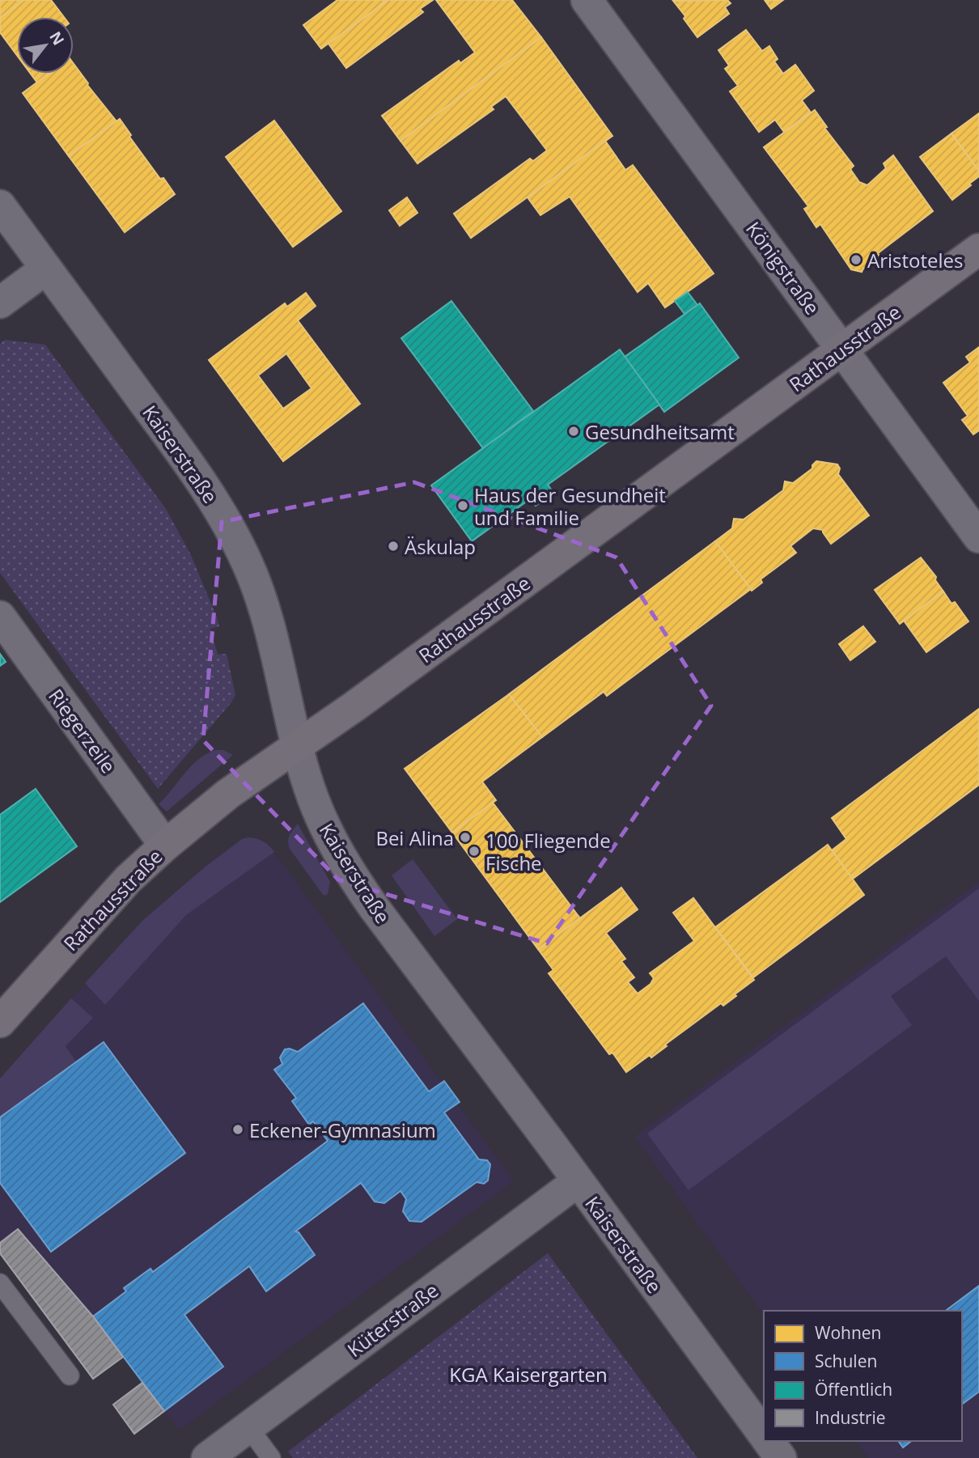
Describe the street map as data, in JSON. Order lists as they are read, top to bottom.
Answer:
{
  "streets": {
    "main road": ["Rathausstraße"],
    "street": [
      "Königstraße",
      "Kaiserstraße",
      "Riegerzeile",
      "Küterstraße"
    ]
  },
  "crossings": [
    ["Königstraße", "Rathausstraße"],
    ["Rathausstraße", "Kaiserstraße"],
    ["Rathausstraße", "Riegerzeile"],
    ["Kaiserstraße", "Küterstraße"]
  ],
  "parks": ["KGA Kaisergarten"],
  "places": [
    "Aristoteles",
    "Gesundheitsamt",
    "Haus der Gesundheit und Familie",
    "Äskulap",
    "Bei Alina",
    "100 Fliegende Fische",
    "Eckener-Gymnasium"
  ],
  "legend": [
    "Wohnen",
    "Schulen",
    "Öffentlich",
    "Industrie"
  ],
  "north": "top right"
}
